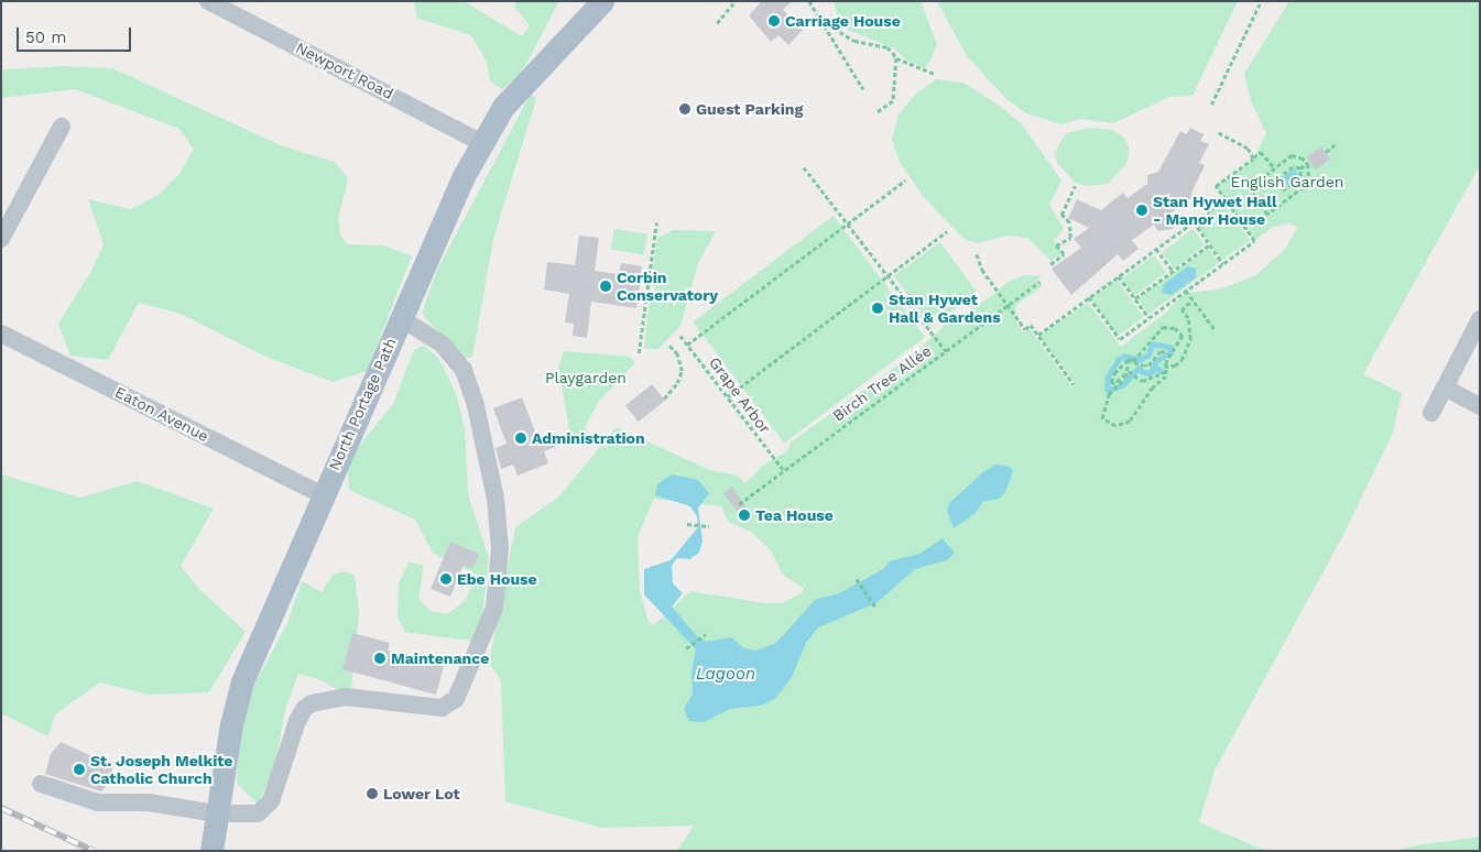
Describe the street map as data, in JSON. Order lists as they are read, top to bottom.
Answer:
{
  "streets": {
    "main road": ["North Portage Path"],
    "street": ["Newport Road", "Eaton Avenue"],
    "path": ["Birch Tree Allée", "Grape Arbor"]
  },
  "crossings": [
    ["Newport Road", "North Portage Path"],
    ["Birch Tree Allée", "Grape Arbor"],
    ["North Portage Path", "Eaton Avenue"]
  ],
  "water": ["Lagoon"],
  "parks": ["English Garden", "Playgarden"],
  "places": [
    "Carriage House",
    "Guest Parking",
    "Stan Hywet Hall - Manor House",
    "Corbin Conservatory",
    "Stan Hywet Hall & Gardens",
    "Administration",
    "Tea House",
    "Ebe House",
    "Maintenance",
    "St. Joseph Melkite Catholic Church",
    "Lower Lot"
  ],
  "scale_bar": "50 m"
}
